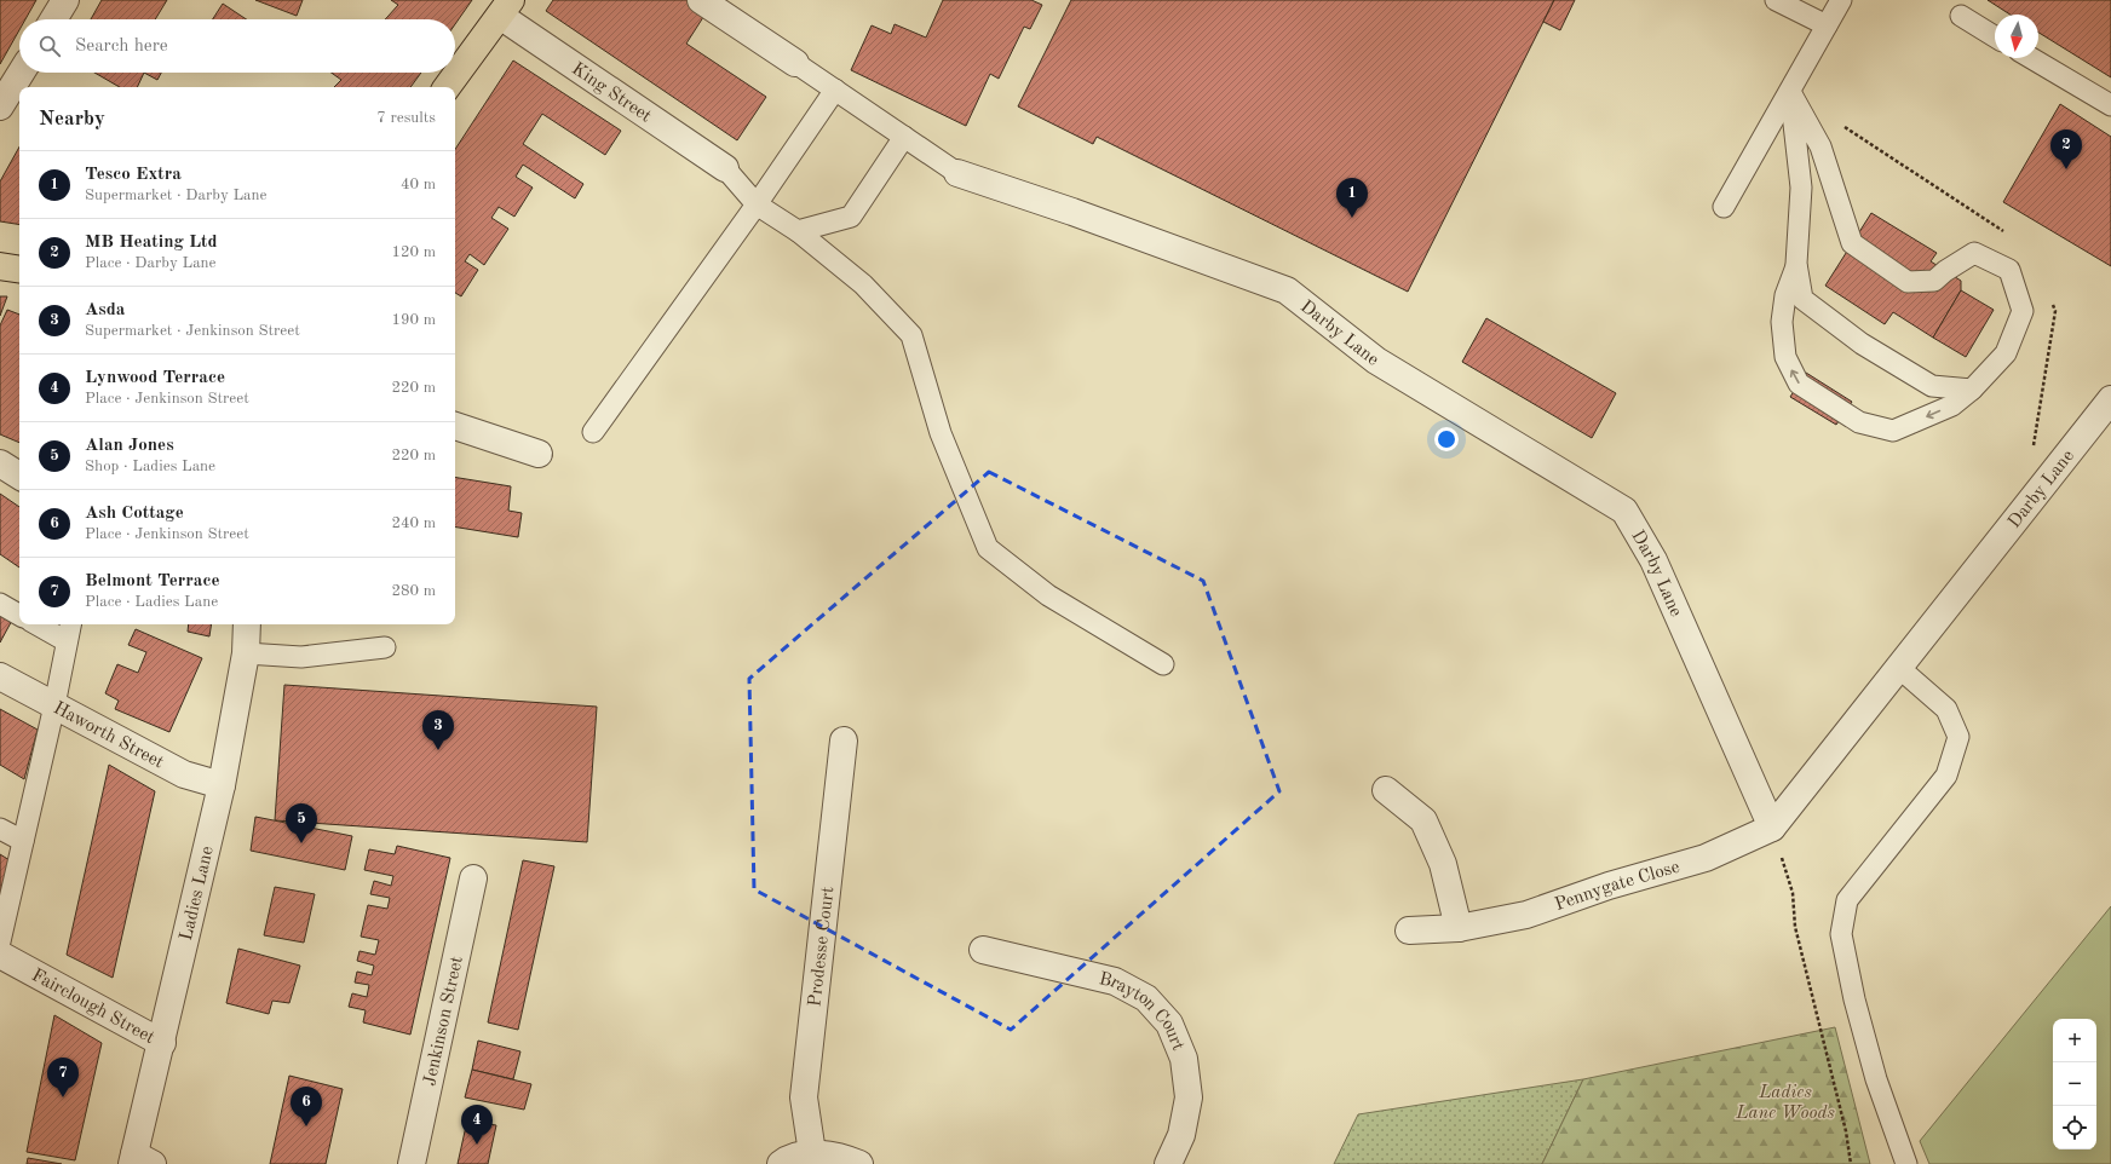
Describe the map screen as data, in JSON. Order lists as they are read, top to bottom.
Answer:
{
  "streets": {
    "street": [
      "King Street",
      "Darby Lane",
      "Haworth Street",
      "Pennygate Close",
      "Ladies Lane",
      "Prodesse Court",
      "Fairclough Street",
      "Brayton Court",
      "Jenkinson Street"
    ]
  },
  "crossings": [
    ["Darby Lane", "Pennygate Close"],
    ["Haworth Street", "Ladies Lane"],
    ["Ladies Lane", "Fairclough Street"]
  ],
  "parks": ["Ladies Lane Woods"],
  "north": "bottom",
  "page": {
    "search": "Search here",
    "heading": ["Nearby", "7 results"],
    "pins": [
      "2",
      "1",
      "3",
      "5",
      "7",
      "6",
      "4"
    ],
    "list": [
      {
        "mark": "1",
        "name": "Tesco Extra",
        "note": "Supermarket · Darby Lane",
        "value": "40 m"
      },
      {
        "mark": "2",
        "name": "MB Heating Ltd",
        "note": "Place · Darby Lane",
        "value": "120 m"
      },
      {
        "mark": "3",
        "name": "Asda",
        "note": "Supermarket · Jenkinson Street",
        "value": "190 m"
      },
      {
        "mark": "4",
        "name": "Lynwood Terrace",
        "note": "Place · Jenkinson Street",
        "value": "220 m"
      },
      {
        "mark": "5",
        "name": "Alan Jones",
        "note": "Shop · Ladies Lane",
        "value": "220 m"
      },
      {
        "mark": "6",
        "name": "Ash Cottage",
        "note": "Place · Jenkinson Street",
        "value": "240 m"
      },
      {
        "mark": "7",
        "name": "Belmont Terrace",
        "note": "Place · Ladies Lane",
        "value": "280 m"
      }
    ],
    "map_buttons": ["+", "−"]
  }
}
